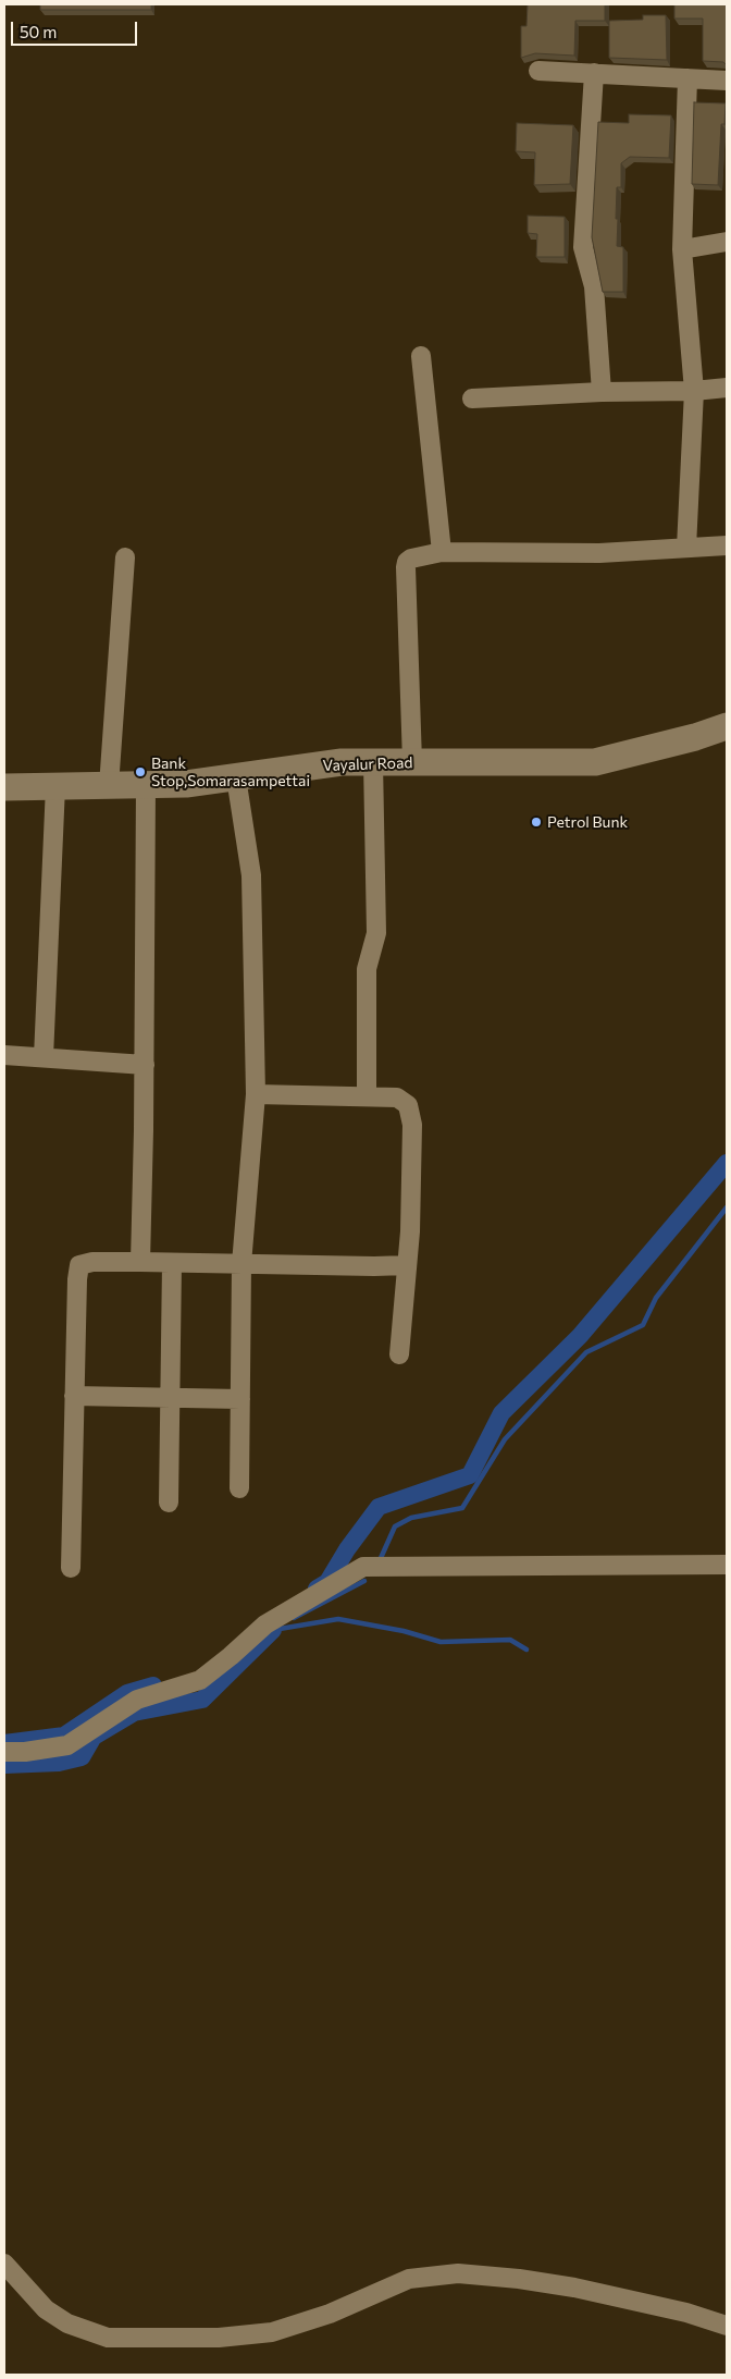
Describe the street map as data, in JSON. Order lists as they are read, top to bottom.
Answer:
{
  "streets": {
    "main road": ["Vayalur Road"]
  },
  "places": ["Bank Stop,Somarasampettai", "Petrol Bunk"],
  "scale_bar": "50 m"
}
